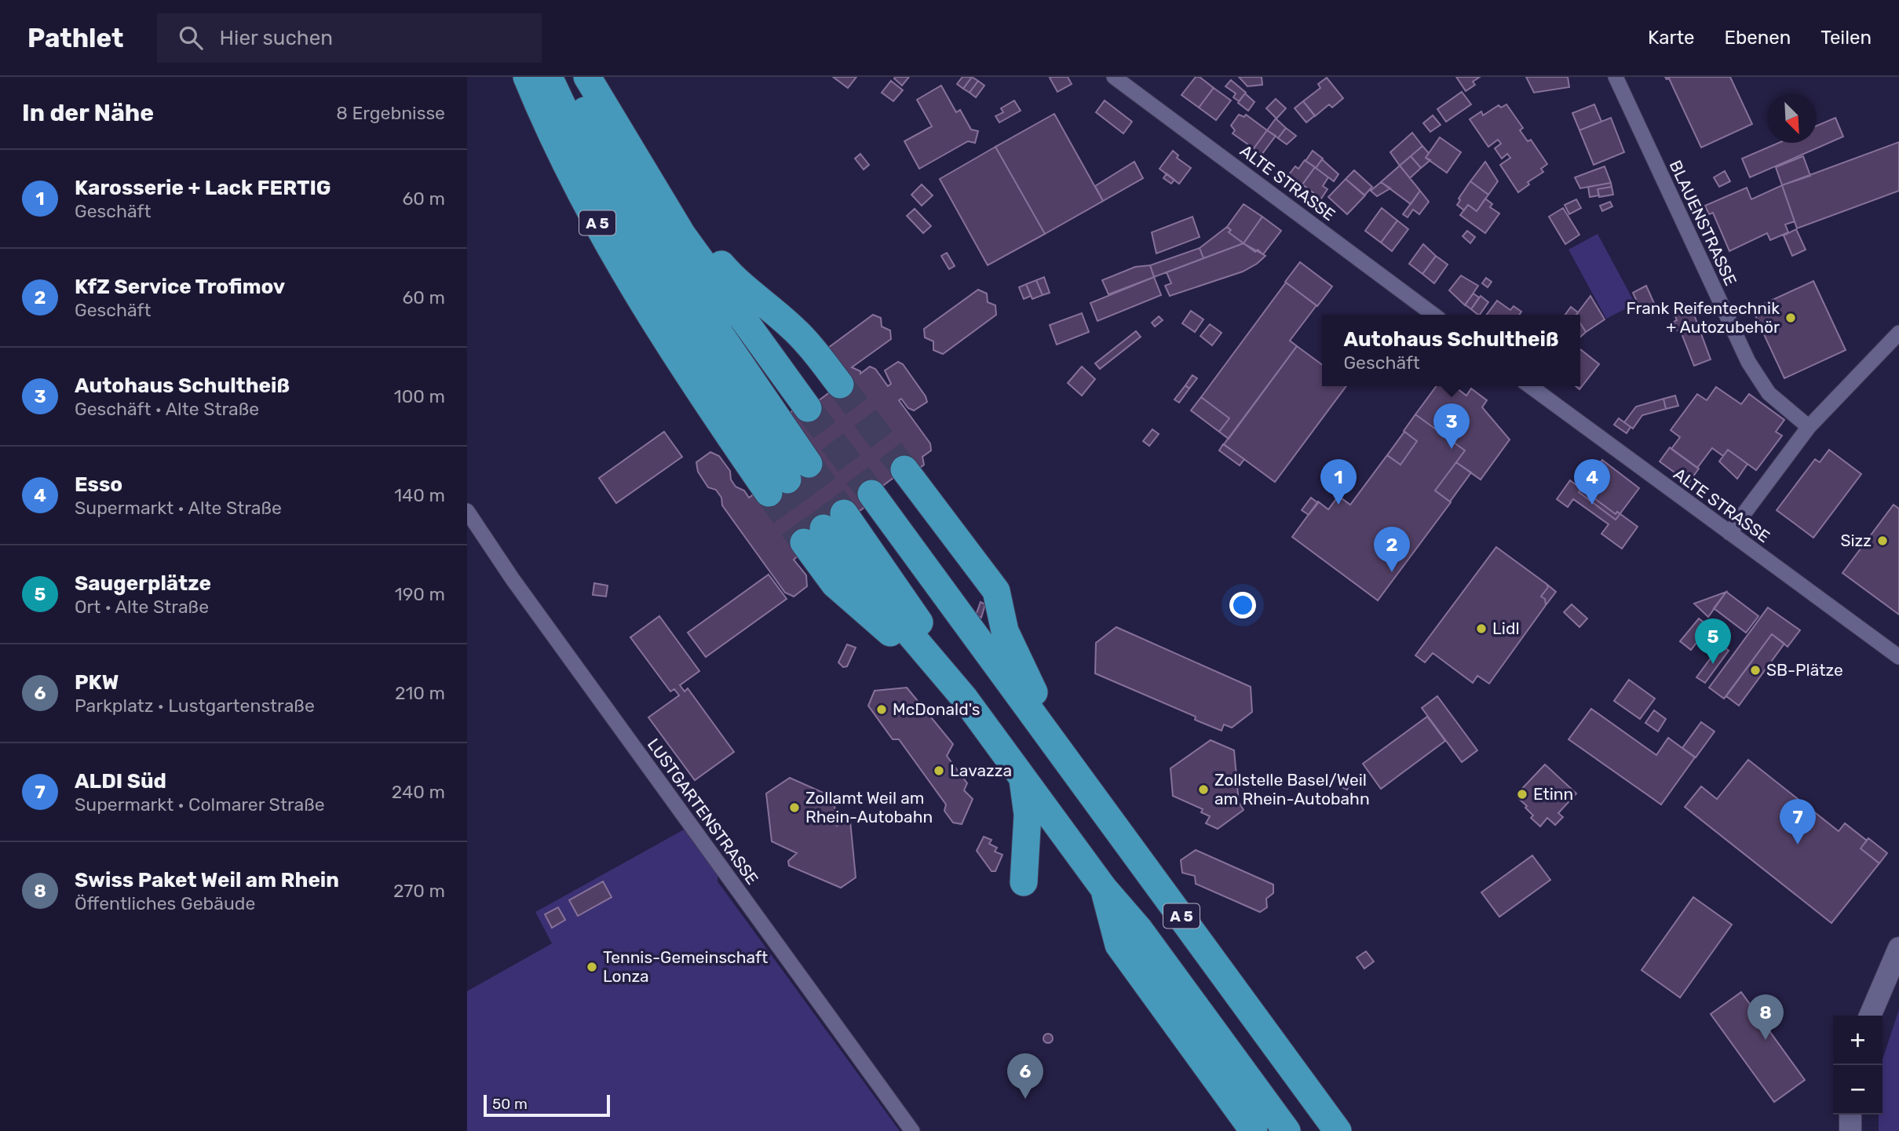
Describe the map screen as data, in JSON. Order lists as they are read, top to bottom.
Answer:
{
  "streets": {
    "highway": ["A 5"],
    "street": ["ALTE STRASSE", "BLAUENSTRASSE", "LUSTGARTENSTRASSE"]
  },
  "places": [
    "Frank Reifentechnik + Autozubehör",
    "Sizz",
    "Lidl",
    "SB-Plätze",
    "McDonald's",
    "Lavazza",
    "Zollstelle Basel/Weil am Rhein-Autobahn",
    "Etinn",
    "Zollamt Weil am Rhein-Autobahn",
    "Tennis-Gemeinschaft Lonza"
  ],
  "scale_bar": "50 m",
  "north": "bottom right",
  "page": {
    "header": "Pathlet",
    "search": "Hier suchen",
    "nav": ["Karte", "Ebenen", "Teilen"],
    "heading": ["In der Nähe", "8 Ergebnisse"],
    "list": [
      {
        "mark": "1",
        "name": "Karosserie + Lack FERTIG",
        "note": "Geschäft",
        "value": "60 m"
      },
      {
        "mark": "2",
        "name": "KfZ Service Trofimov",
        "note": "Geschäft",
        "value": "60 m"
      },
      {
        "mark": "3",
        "name": "Autohaus Schultheiß",
        "note": "Geschäft · Alte Straße",
        "value": "100 m"
      },
      {
        "mark": "4",
        "name": "Esso",
        "note": "Supermarkt · Alte Straße",
        "value": "140 m"
      },
      {
        "mark": "5",
        "name": "Saugerplätze",
        "note": "Ort · Alte Straße",
        "value": "190 m"
      },
      {
        "mark": "6",
        "name": "PKW",
        "note": "Parkplatz · Lustgartenstraße",
        "value": "210 m"
      },
      {
        "mark": "7",
        "name": "ALDI Süd",
        "note": "Supermarkt · Colmarer Straße",
        "value": "240 m"
      },
      {
        "mark": "8",
        "name": "Swiss Paket Weil am Rhein",
        "note": "Öffentliches Gebäude",
        "value": "270 m"
      }
    ],
    "popup": ["Autohaus Schultheiß", "Geschäft"],
    "pins": [
      "3",
      "1",
      "4",
      "2",
      "5",
      "7",
      "8",
      "6"
    ],
    "map_buttons": ["+", "−"],
    "scale": "50 m"
  }
}
